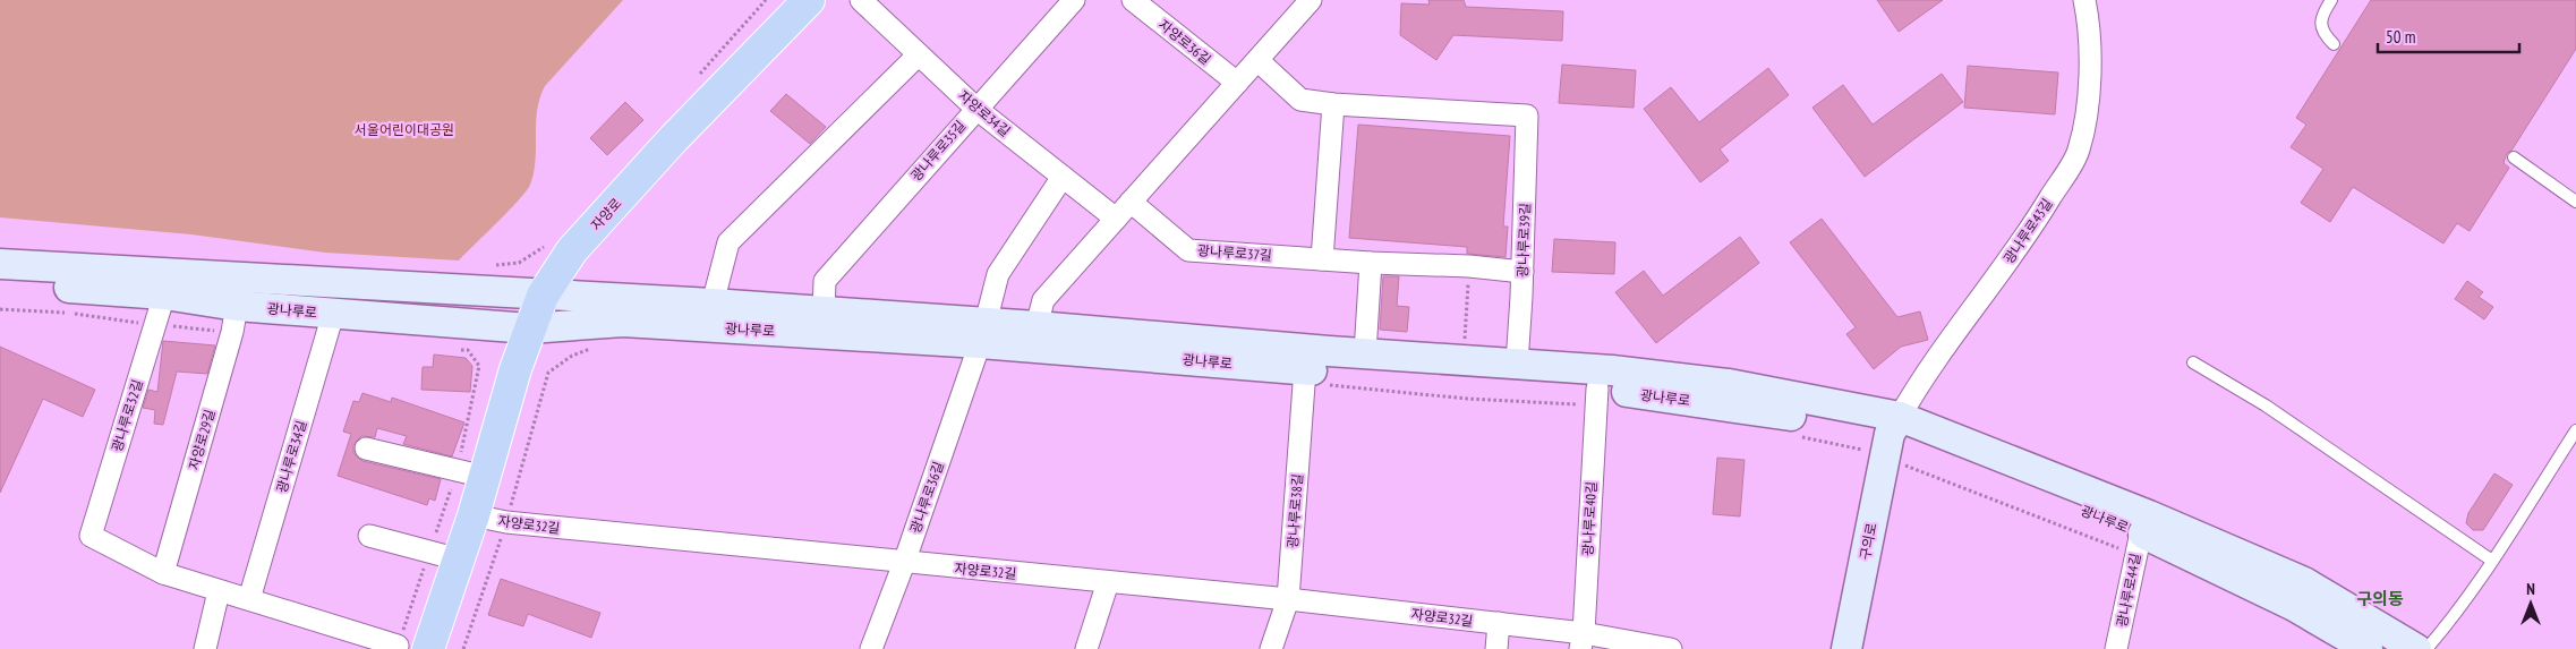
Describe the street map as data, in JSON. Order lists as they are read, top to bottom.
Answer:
{
  "streets": {
    "main road": ["자양로", "광나루로", "구의로"],
    "street": [
      "자양로36길",
      "자양로34길",
      "광나루로35길",
      "광나루로43길",
      "광나루로39길",
      "광나루로37길",
      "광나루로32길",
      "자양로29길",
      "광나루로34길",
      "광나루로36길",
      "광나루로38길",
      "광나루로40길",
      "자양로32길",
      "광나루로44길"
    ]
  },
  "crossings": [
    ["자양로34길", "광나루로35길"],
    ["자양로34길", "광나루로"],
    ["광나루로35길", "광나루로"],
    ["자양로", "광나루로"],
    ["자양로", "자양로32길"],
    ["광나루로43길", "광나루로"],
    ["광나루로43길", "구의로"],
    ["광나루로39길", "광나루로37길"],
    ["광나루로39길", "광나루로"],
    ["광나루로", "광나루로32길"],
    ["광나루로", "자양로29길"],
    ["광나루로", "광나루로34길"],
    ["광나루로", "광나루로36길"],
    ["광나루로", "광나루로38길"],
    ["광나루로", "광나루로40길"],
    ["광나루로", "구의로"],
    ["광나루로", "광나루로44길"],
    ["광나루로32길", "자양로29길"],
    ["광나루로36길", "자양로32길"],
    ["광나루로38길", "자양로32길"],
    ["광나루로40길", "자양로32길"]
  ],
  "districts": ["구의동"],
  "parks": ["서울어린이대공원"],
  "scale_bar": "50 m",
  "north": "top"
}
